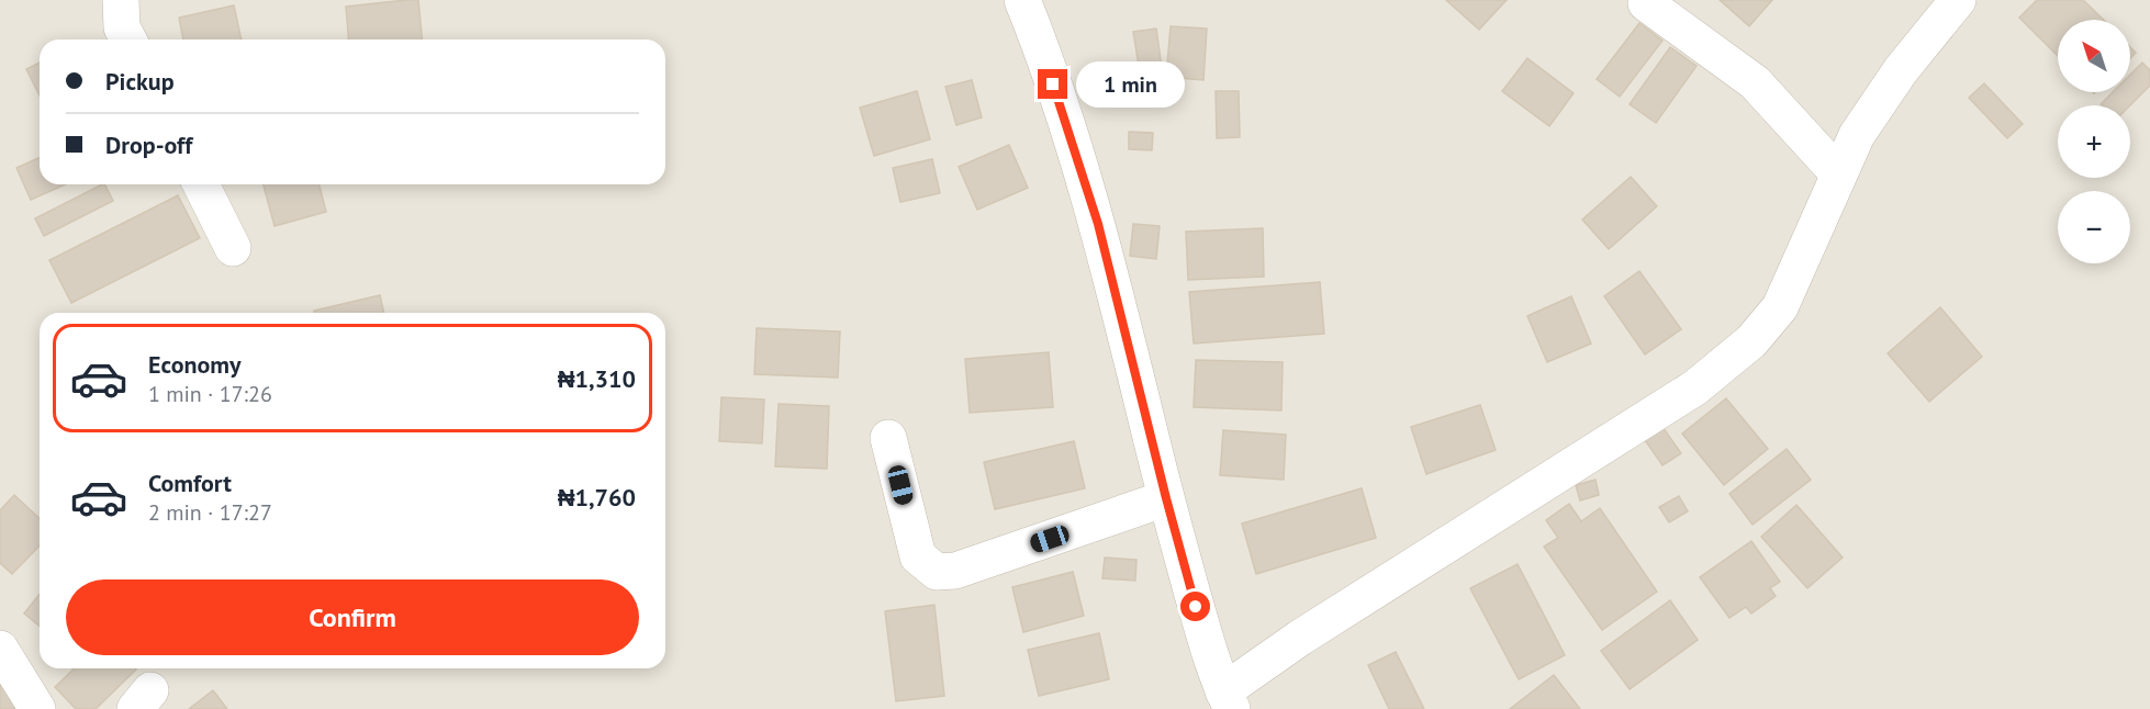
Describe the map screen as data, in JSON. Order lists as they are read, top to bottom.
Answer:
{
  "north": "top left",
  "page": {
    "map_buttons": ["+", "−"],
    "banner": ["Pickup", "Drop-off"],
    "bubble": "1 min",
    "list": [
      {
        "name": "Economy",
        "note": "1 min · 17:26",
        "value": "₦1,310"
      },
      {
        "name": "Comfort",
        "note": "2 min · 17:27",
        "value": "₦1,760"
      }
    ],
    "buttons": "Confirm"
  }
}
